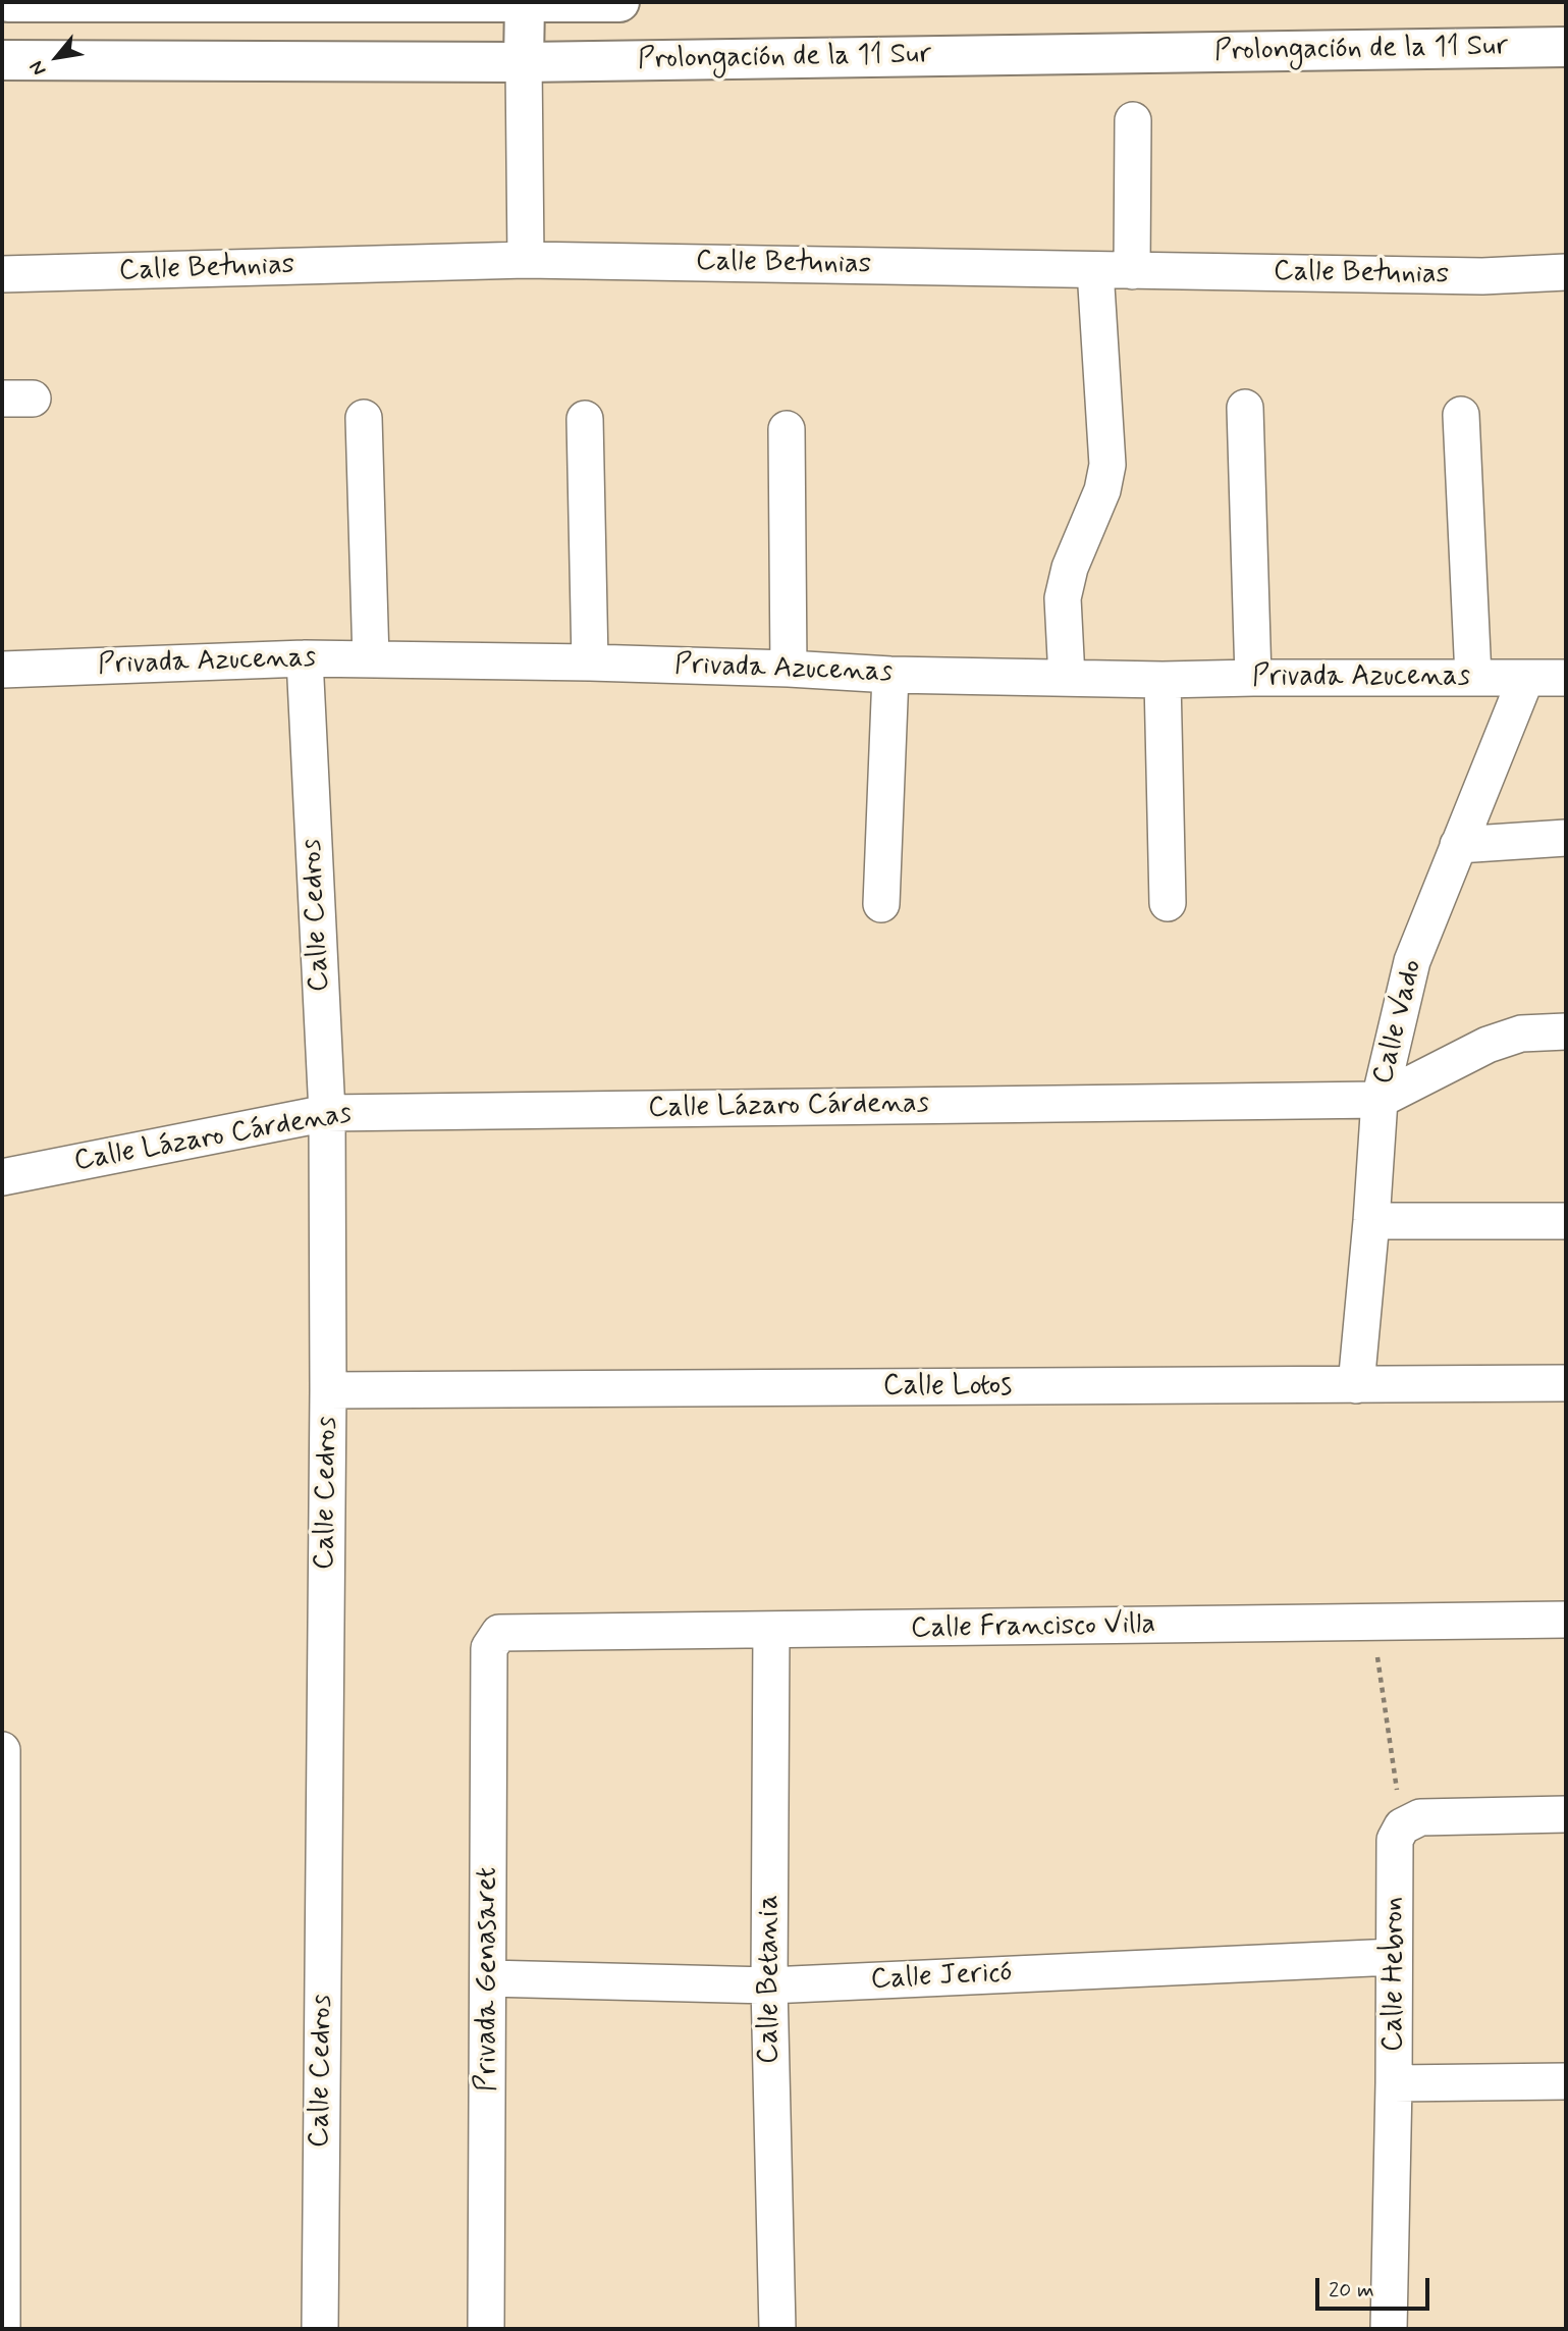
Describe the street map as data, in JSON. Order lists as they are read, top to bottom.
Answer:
{
  "streets": {
    "main road": ["Prolongación de la 11 Sur"],
    "street": [
      "Calle Betunias",
      "Privada Azucenas",
      "Calle Cedros",
      "Calle Vado",
      "Calle Lázaro Cárdenas",
      "Calle Lotos",
      "Calle Francisco Villa",
      "Calle Hebron",
      "Calle Jericó",
      "Privada Genasaret",
      "Calle Betania"
    ]
  },
  "crossings": [
    ["Privada Azucenas", "Calle Cedros"],
    ["Privada Azucenas", "Calle Vado"],
    ["Calle Cedros", "Calle Lázaro Cárdenas"],
    ["Calle Cedros", "Calle Lotos"],
    ["Calle Vado", "Calle Lázaro Cárdenas"],
    ["Calle Vado", "Calle Lotos"],
    ["Calle Francisco Villa", "Privada Genasaret"],
    ["Calle Francisco Villa", "Calle Betania"],
    ["Calle Hebron", "Calle Jericó"],
    ["Calle Jericó", "Privada Genasaret"],
    ["Calle Jericó", "Calle Betania"]
  ],
  "scale_bar": "20 m",
  "north": "bottom left"
}
